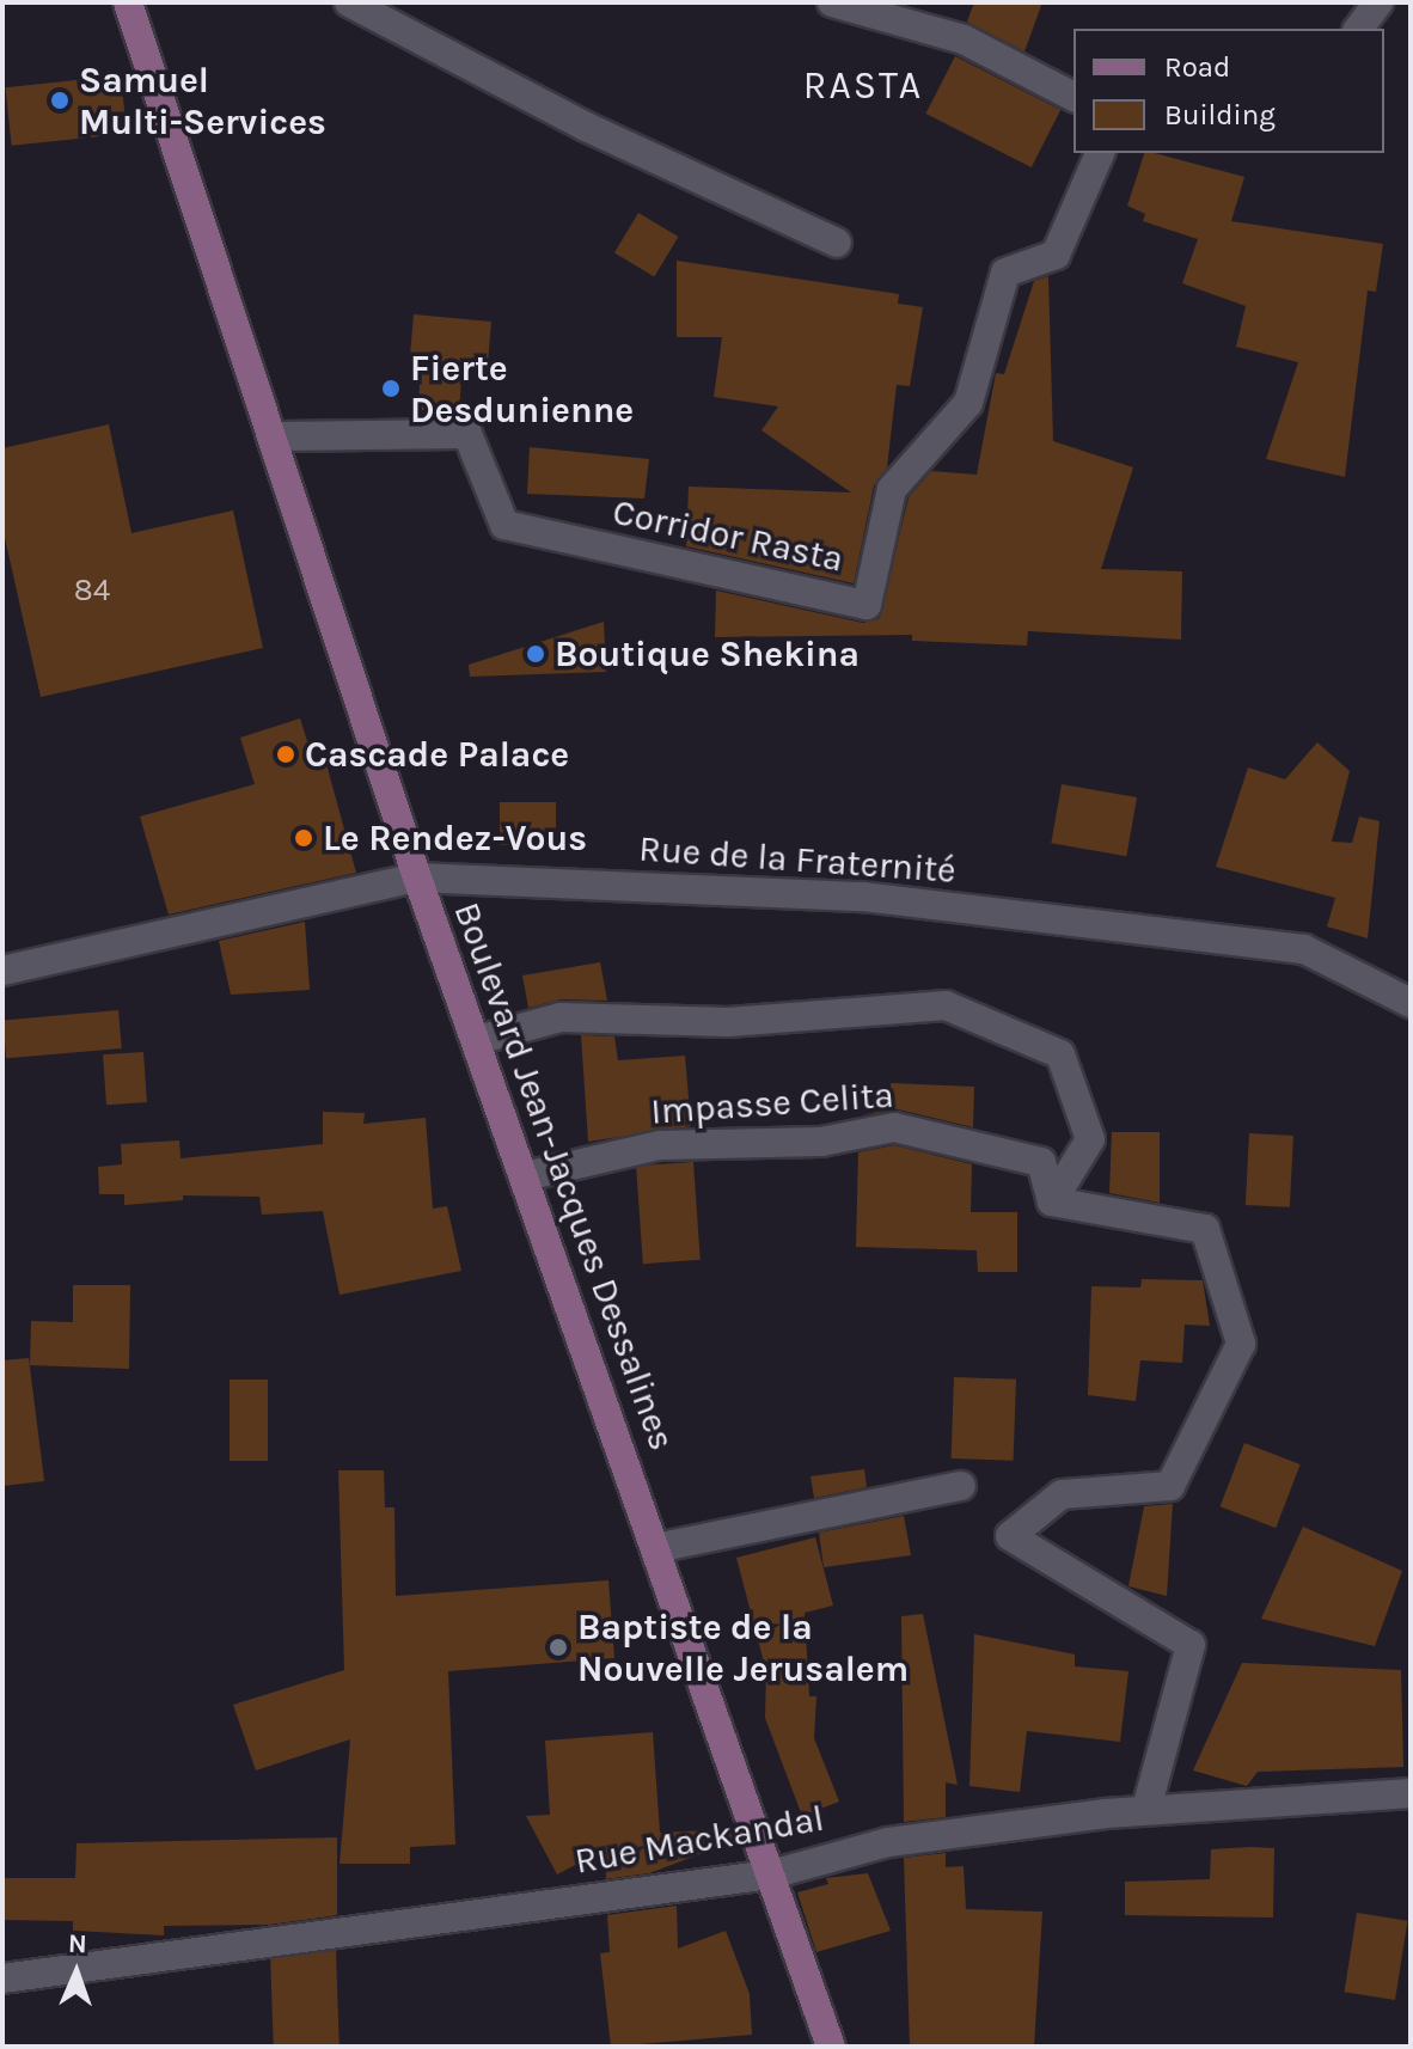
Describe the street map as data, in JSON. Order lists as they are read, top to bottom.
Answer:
{
  "streets": {
    "street": [
      "Corridor Rasta",
      "Rue de la Fraternité",
      "Impasse Celita",
      "Boulevard Jean-Jacques Dessalines",
      "Rue Mackandal"
    ]
  },
  "crossings": [
    ["Corridor Rasta", "Boulevard Jean-Jacques Dessalines"],
    ["Rue de la Fraternité", "Boulevard Jean-Jacques Dessalines"],
    ["Impasse Celita", "Boulevard Jean-Jacques Dessalines"],
    ["Boulevard Jean-Jacques Dessalines", "Rue Mackandal"]
  ],
  "districts": ["RASTA"],
  "places": [
    "Samuel Multi-Services",
    "Fierte Desdunienne",
    "Boutique Shekina",
    "Cascade Palace",
    "Le Rendez-Vous",
    "Baptiste de la Nouvelle Jerusalem"
  ],
  "house_numbers": ["84"],
  "legend": ["Road", "Building"],
  "north": "top"
}
